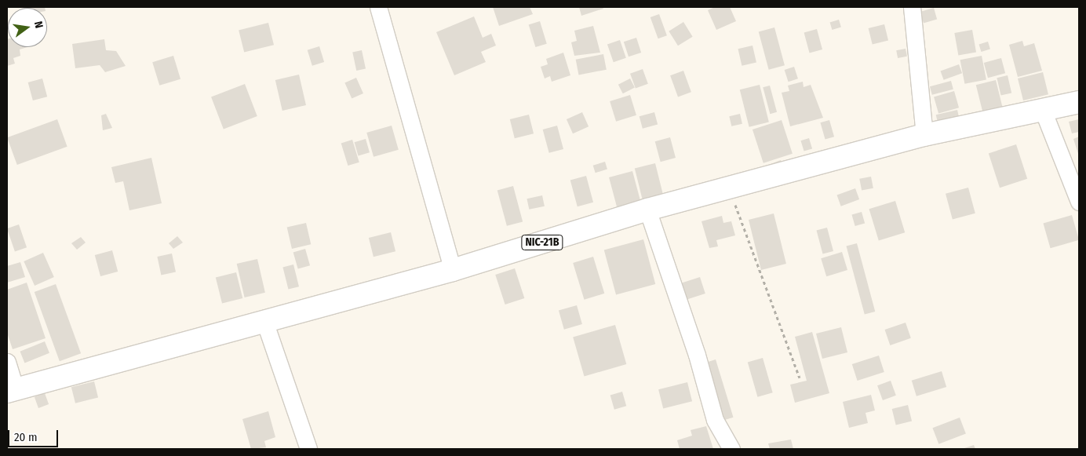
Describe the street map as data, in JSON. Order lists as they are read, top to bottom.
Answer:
{
  "streets": {
    "highway": ["NIC-21B"]
  },
  "scale_bar": "20 m",
  "north": "right"
}
